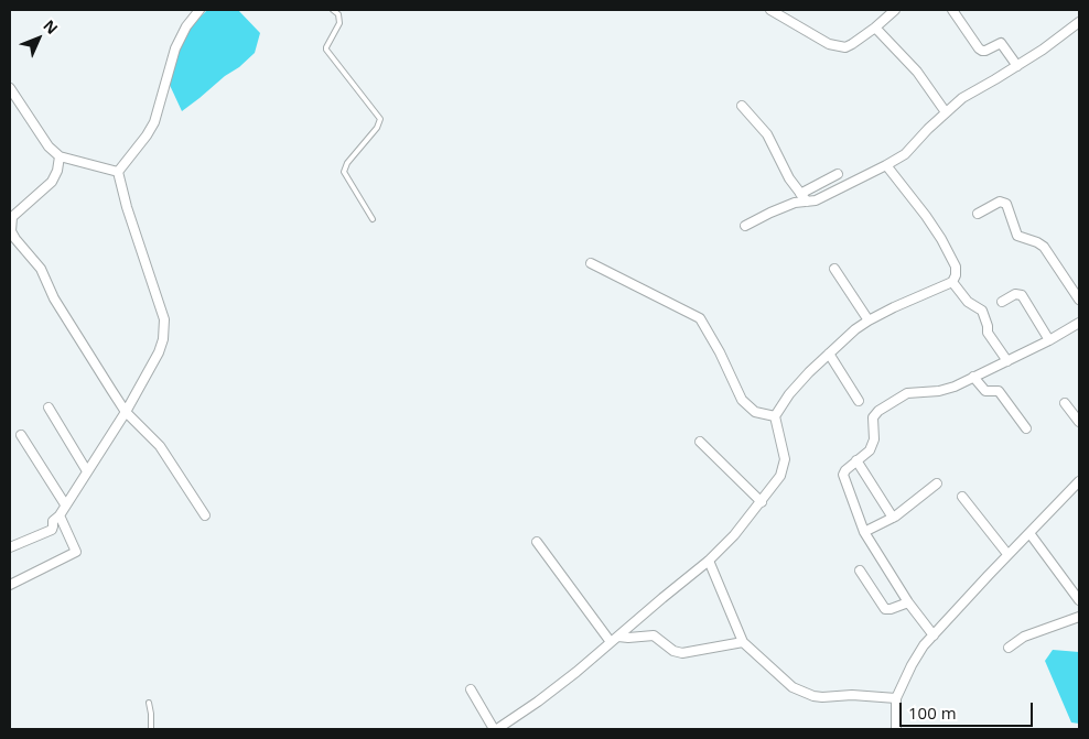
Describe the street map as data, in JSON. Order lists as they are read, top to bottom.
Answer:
{
  "scale_bar": "100 m",
  "north": "top right"
}
